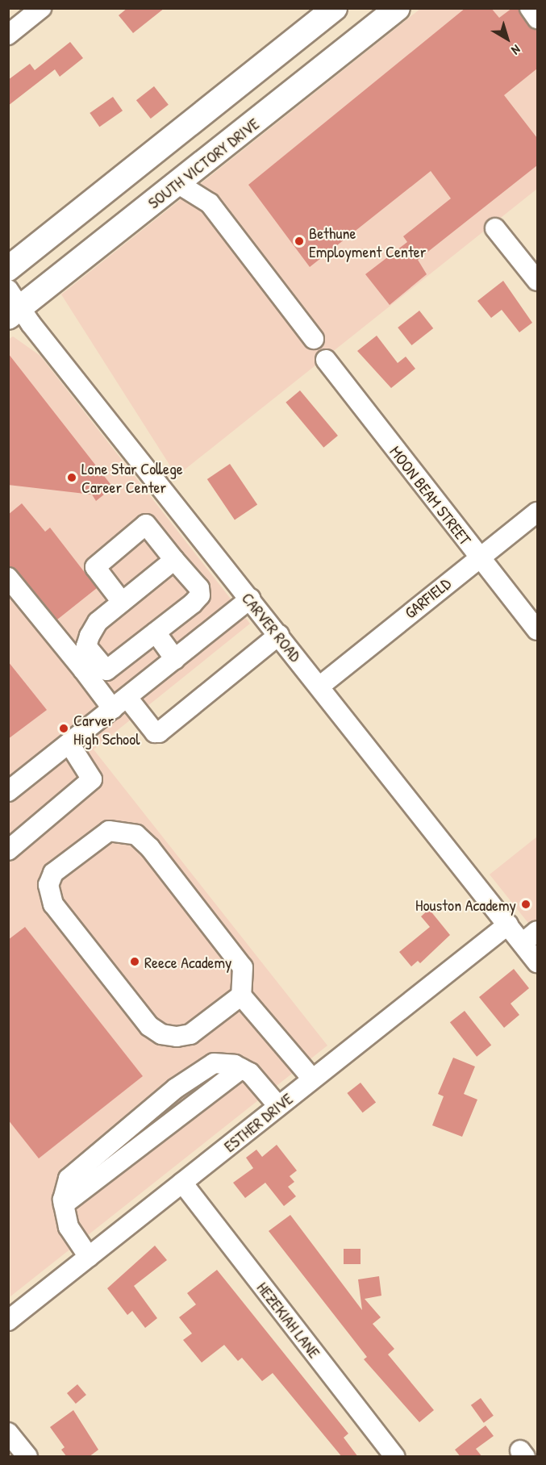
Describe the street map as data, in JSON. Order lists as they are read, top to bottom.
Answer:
{
  "streets": {
    "main road": ["SOUTH VICTORY DRIVE"],
    "street": [
      "MOON BEAM STREET",
      "GARFIELD",
      "CARVER ROAD",
      "ESTHER DRIVE",
      "HEZEKIAH LANE"
    ]
  },
  "crossings": [
    ["SOUTH VICTORY DRIVE", "CARVER ROAD"],
    ["MOON BEAM STREET", "GARFIELD"],
    ["GARFIELD", "CARVER ROAD"],
    ["CARVER ROAD", "ESTHER DRIVE"],
    ["ESTHER DRIVE", "HEZEKIAH LANE"]
  ],
  "places": [
    "Bethune Employment Center",
    "Lone Star College Career Center",
    "Carver High School",
    "Houston Academy",
    "Reece Academy"
  ],
  "north": "bottom right"
}
